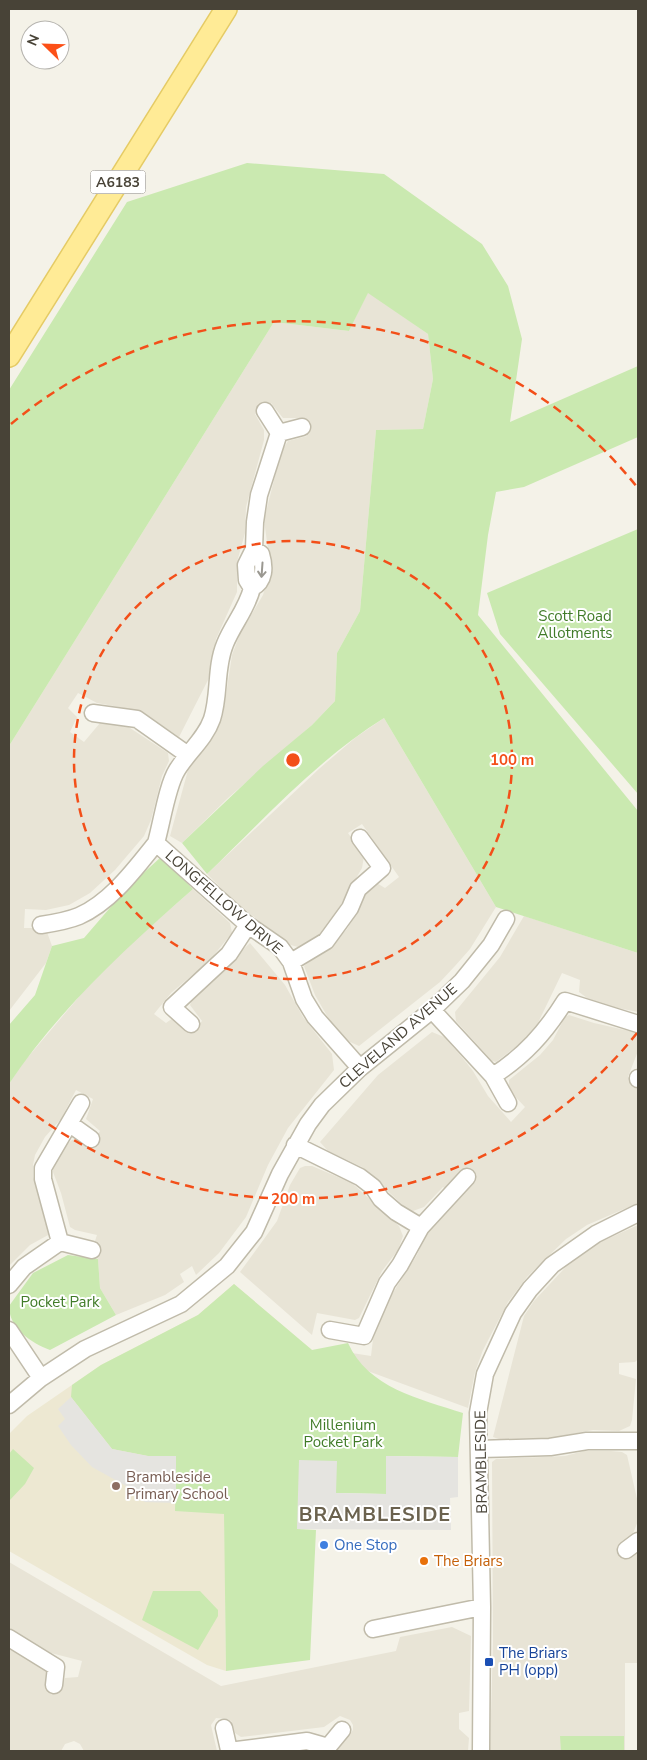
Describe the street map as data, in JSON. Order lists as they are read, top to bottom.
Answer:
{
  "streets": {
    "main road": ["A6183"],
    "street": ["LONGFELLOW DRIVE", "CLEVELAND AVENUE", "BRAMBLESIDE"]
  },
  "crossings": [
    ["LONGFELLOW DRIVE", "CLEVELAND AVENUE"]
  ],
  "districts": ["BRAMBLESIDE"],
  "parks": ["Scott Road Allotments", "Pocket Park", "Millenium Pocket Park"],
  "places": {
    "other": ["Brambleside Primary School", "One Stop", "The Briars"],
    "transit": ["The Briars PH (opp)"]
  },
  "north": "top left",
  "rings": ["100 m", "200 m"]
}
